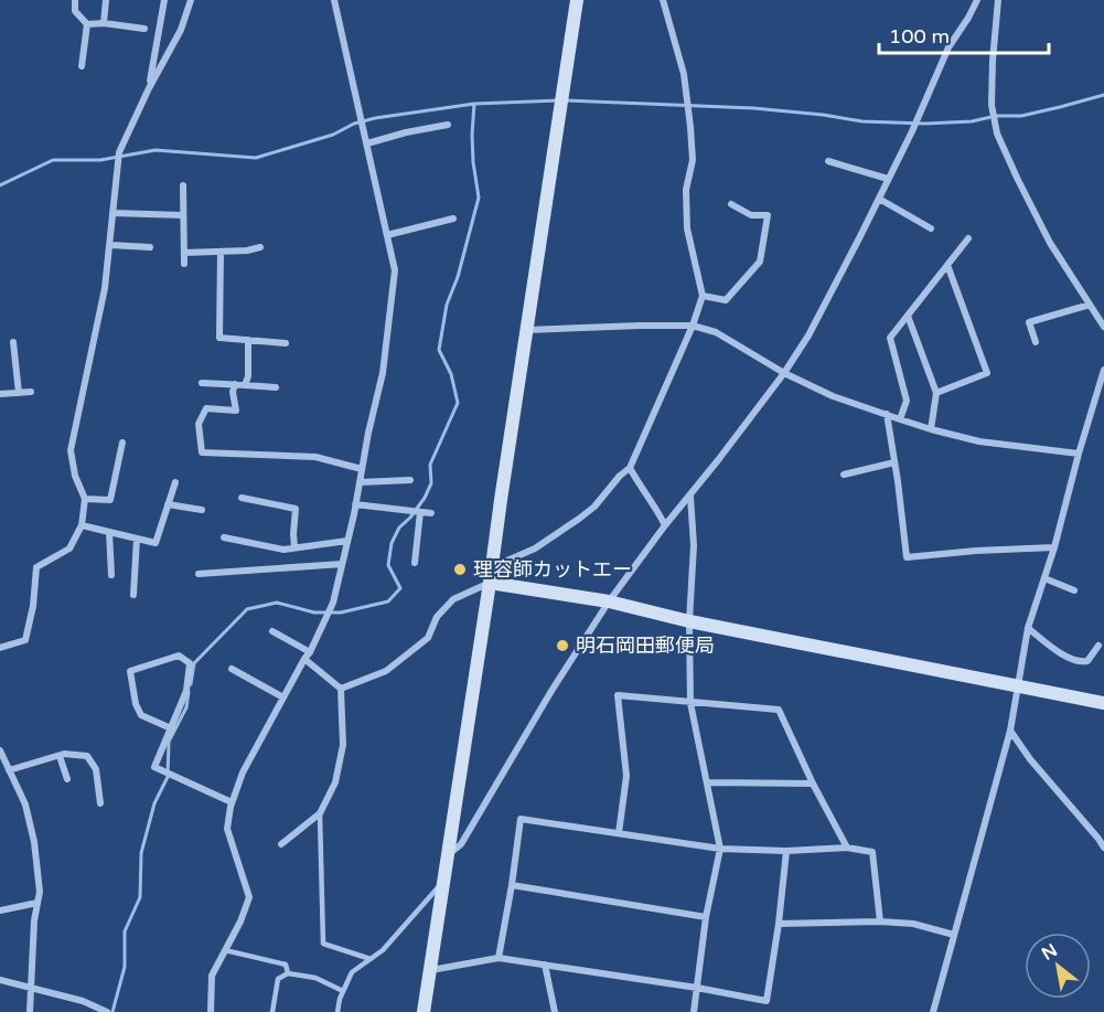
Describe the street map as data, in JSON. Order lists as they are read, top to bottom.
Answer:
{
  "places": ["理容師カットエー", "明石岡田郵便局"],
  "scale_bar": "100 m",
  "north": "top left"
}
